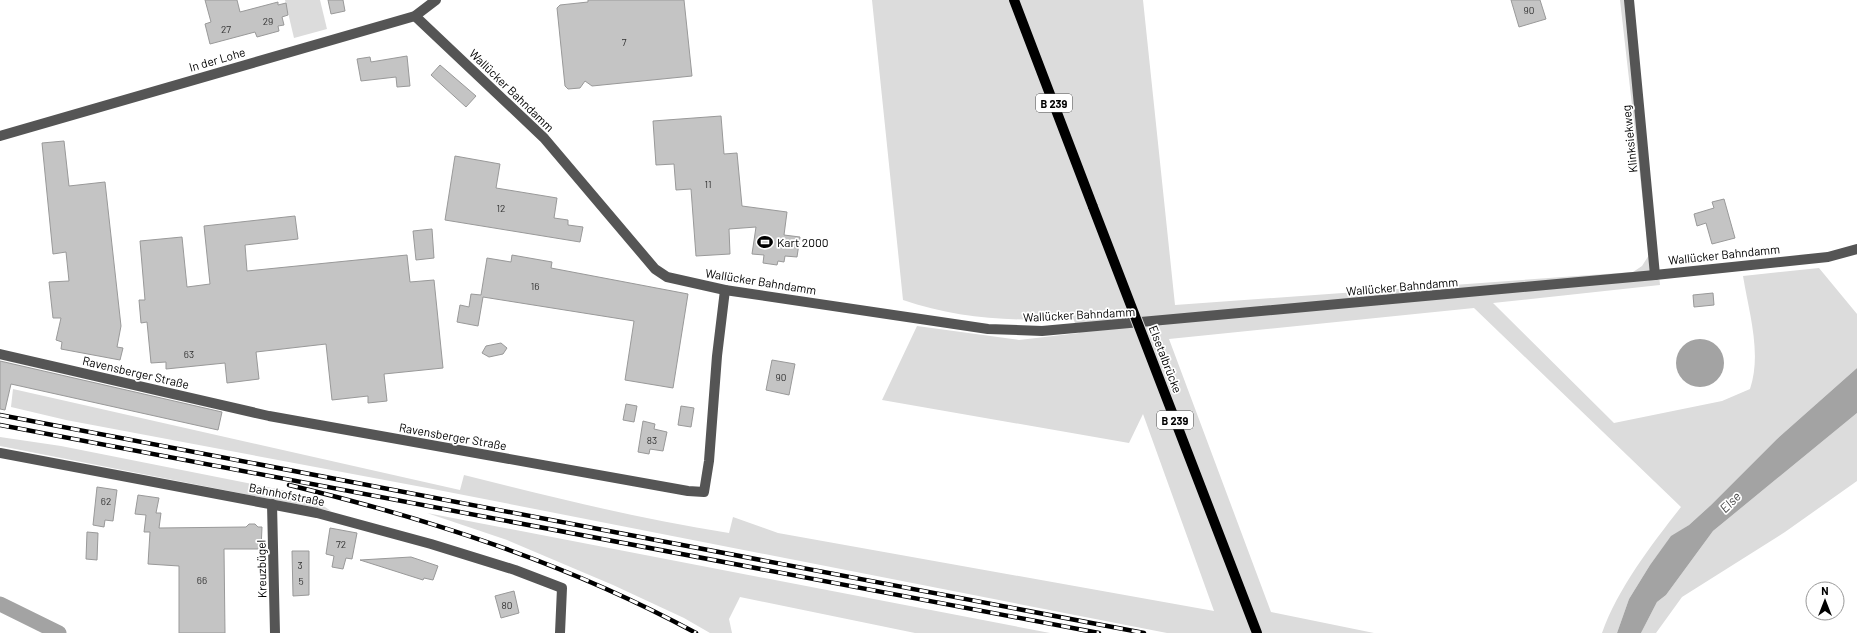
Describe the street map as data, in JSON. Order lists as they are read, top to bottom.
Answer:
{
  "streets": {
    "main road": ["B 239", "Elsetalbrücke"],
    "street": [
      "In der Lohe",
      "Wallücker Bahndamm",
      "Klinksiekweg",
      "Ravensberger Straße",
      "Bahnhofstraße",
      "Kreuzbügel"
    ]
  },
  "crossings": [
    ["In der Lohe", "Wallücker Bahndamm"],
    ["Wallücker Bahndamm", "Klinksiekweg"],
    ["Wallücker Bahndamm", "Ravensberger Straße"],
    ["Bahnhofstraße", "Kreuzbügel"]
  ],
  "water": ["Else"],
  "places": {
    "sports": ["Kart 2000"]
  },
  "house_numbers": [
    "90",
    "29",
    "27",
    "7",
    "11",
    "12",
    "16",
    "63",
    "90",
    "83",
    "62",
    "72",
    "3",
    "66",
    "5",
    "80"
  ],
  "north": "top"
}
